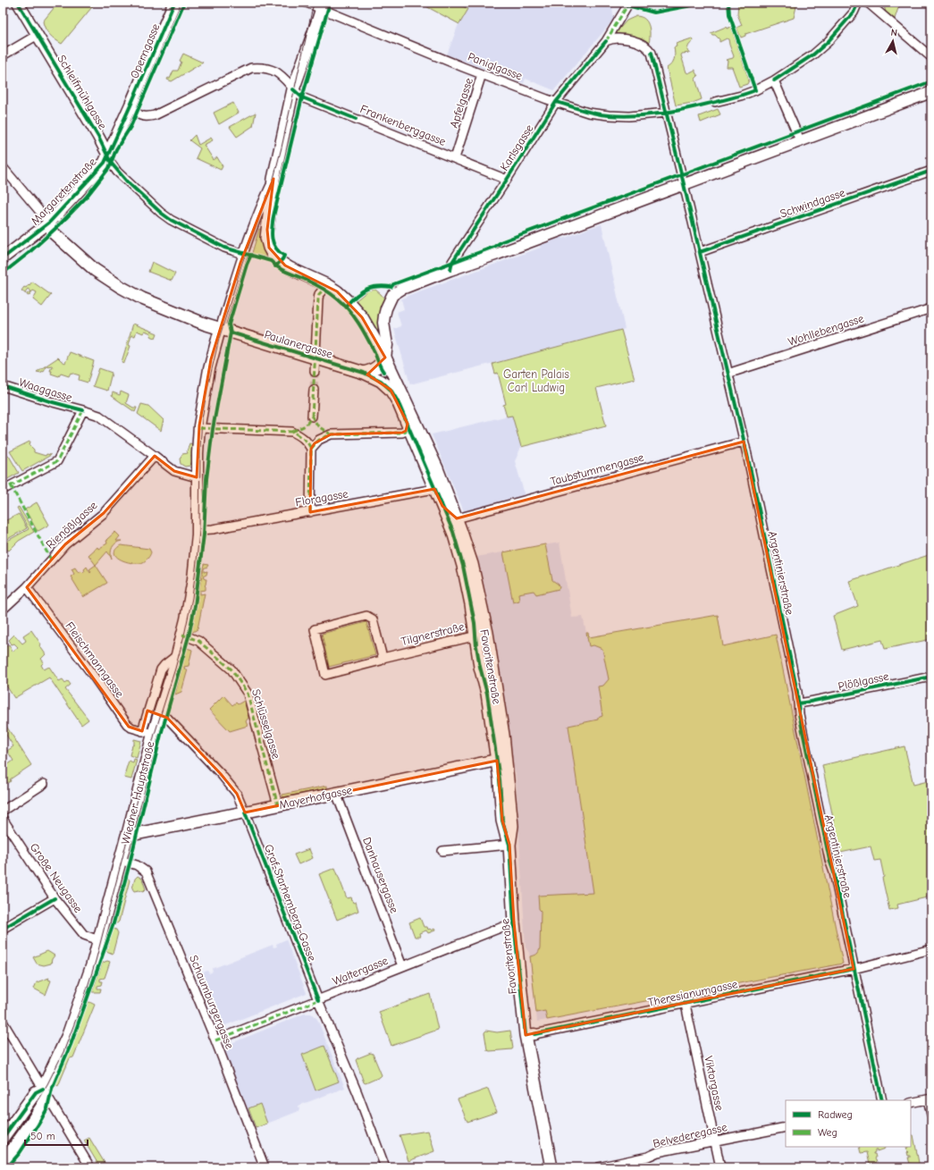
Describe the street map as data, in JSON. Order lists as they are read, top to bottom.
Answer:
{
  "streets": {
    "main road": [
      "Operngasse",
      "Margaretenstraße",
      "Paulanergasse",
      "Favoritenstraße",
      "Wiedner Hauptstraße",
      "Mayerhofgasse"
    ],
    "street": [
      "Paniglgasse",
      "Schleifmühlgasse",
      "Apfelgasse",
      "Frankenberggasse",
      "Karlsgasse",
      "Schwindgasse",
      "Wohllebengasse",
      "Waaggasse",
      "Taubstummengasse",
      "Floragasse",
      "Rienößlgasse",
      "Argentinierstraße",
      "Tilgnerstraße",
      "Fleischmanngasse",
      "Plößlgasse",
      "Schlüsselgasse",
      "Danhausergasse",
      "Große Neugasse",
      "Graf-Starhemberg-Gasse",
      "Waltergasse",
      "Theresianumgasse",
      "Schaumburgergasse",
      "Viktorgasse",
      "Belvederegasse"
    ]
  },
  "crossings": [
    ["Operngasse", "Frankenberggasse"],
    ["Operngasse", "Margaretenstraße"],
    ["Paniglgasse", "Apfelgasse"],
    ["Paniglgasse", "Karlsgasse"],
    ["Paniglgasse", "Argentinierstraße"],
    ["Paniglgasse", "Wiedner Hauptstraße"],
    ["Schleifmühlgasse", "Margaretenstraße"],
    ["Schleifmühlgasse", "Wiedner Hauptstraße"],
    ["Apfelgasse", "Frankenberggasse"],
    ["Frankenberggasse", "Karlsgasse"],
    ["Frankenberggasse", "Margaretenstraße"],
    ["Frankenberggasse", "Wiedner Hauptstraße"],
    ["Karlsgasse", "Argentinierstraße"],
    ["Karlsgasse", "Favoritenstraße"],
    ["Margaretenstraße", "Paulanergasse"],
    ["Schwindgasse", "Argentinierstraße"],
    ["Wohllebengasse", "Argentinierstraße"],
    ["Paulanergasse", "Favoritenstraße"],
    ["Paulanergasse", "Wiedner Hauptstraße"],
    ["Waaggasse", "Rienößlgasse"],
    ["Waaggasse", "Wiedner Hauptstraße"],
    ["Taubstummengasse", "Argentinierstraße"],
    ["Taubstummengasse", "Favoritenstraße"],
    ["Floragasse", "Favoritenstraße"],
    ["Floragasse", "Wiedner Hauptstraße"],
    ["Rienößlgasse", "Fleischmanngasse"],
    ["Argentinierstraße", "Plößlgasse"],
    ["Argentinierstraße", "Theresianumgasse"],
    ["Tilgnerstraße", "Favoritenstraße"],
    ["Fleischmanngasse", "Wiedner Hauptstraße"],
    ["Favoritenstraße", "Wiedner Hauptstraße"],
    ["Favoritenstraße", "Mayerhofgasse"],
    ["Favoritenstraße", "Waltergasse"],
    ["Favoritenstraße", "Theresianumgasse"],
    ["Schlüsselgasse", "Wiedner Hauptstraße"],
    ["Schlüsselgasse", "Mayerhofgasse"],
    ["Wiedner Hauptstraße", "Mayerhofgasse"],
    ["Wiedner Hauptstraße", "Große Neugasse"],
    ["Wiedner Hauptstraße", "Graf-Starhemberg-Gasse"],
    ["Wiedner Hauptstraße", "Schaumburgergasse"],
    ["Mayerhofgasse", "Danhausergasse"],
    ["Mayerhofgasse", "Graf-Starhemberg-Gasse"],
    ["Danhausergasse", "Waltergasse"],
    ["Graf-Starhemberg-Gasse", "Waltergasse"],
    ["Waltergasse", "Schaumburgergasse"],
    ["Theresianumgasse", "Viktorgasse"],
    ["Viktorgasse", "Belvederegasse"]
  ],
  "parks": ["Garten Palais Carl Ludwig"],
  "legend": ["Radweg", "Weg"],
  "scale_bar": "50 m",
  "north": "top"
}
